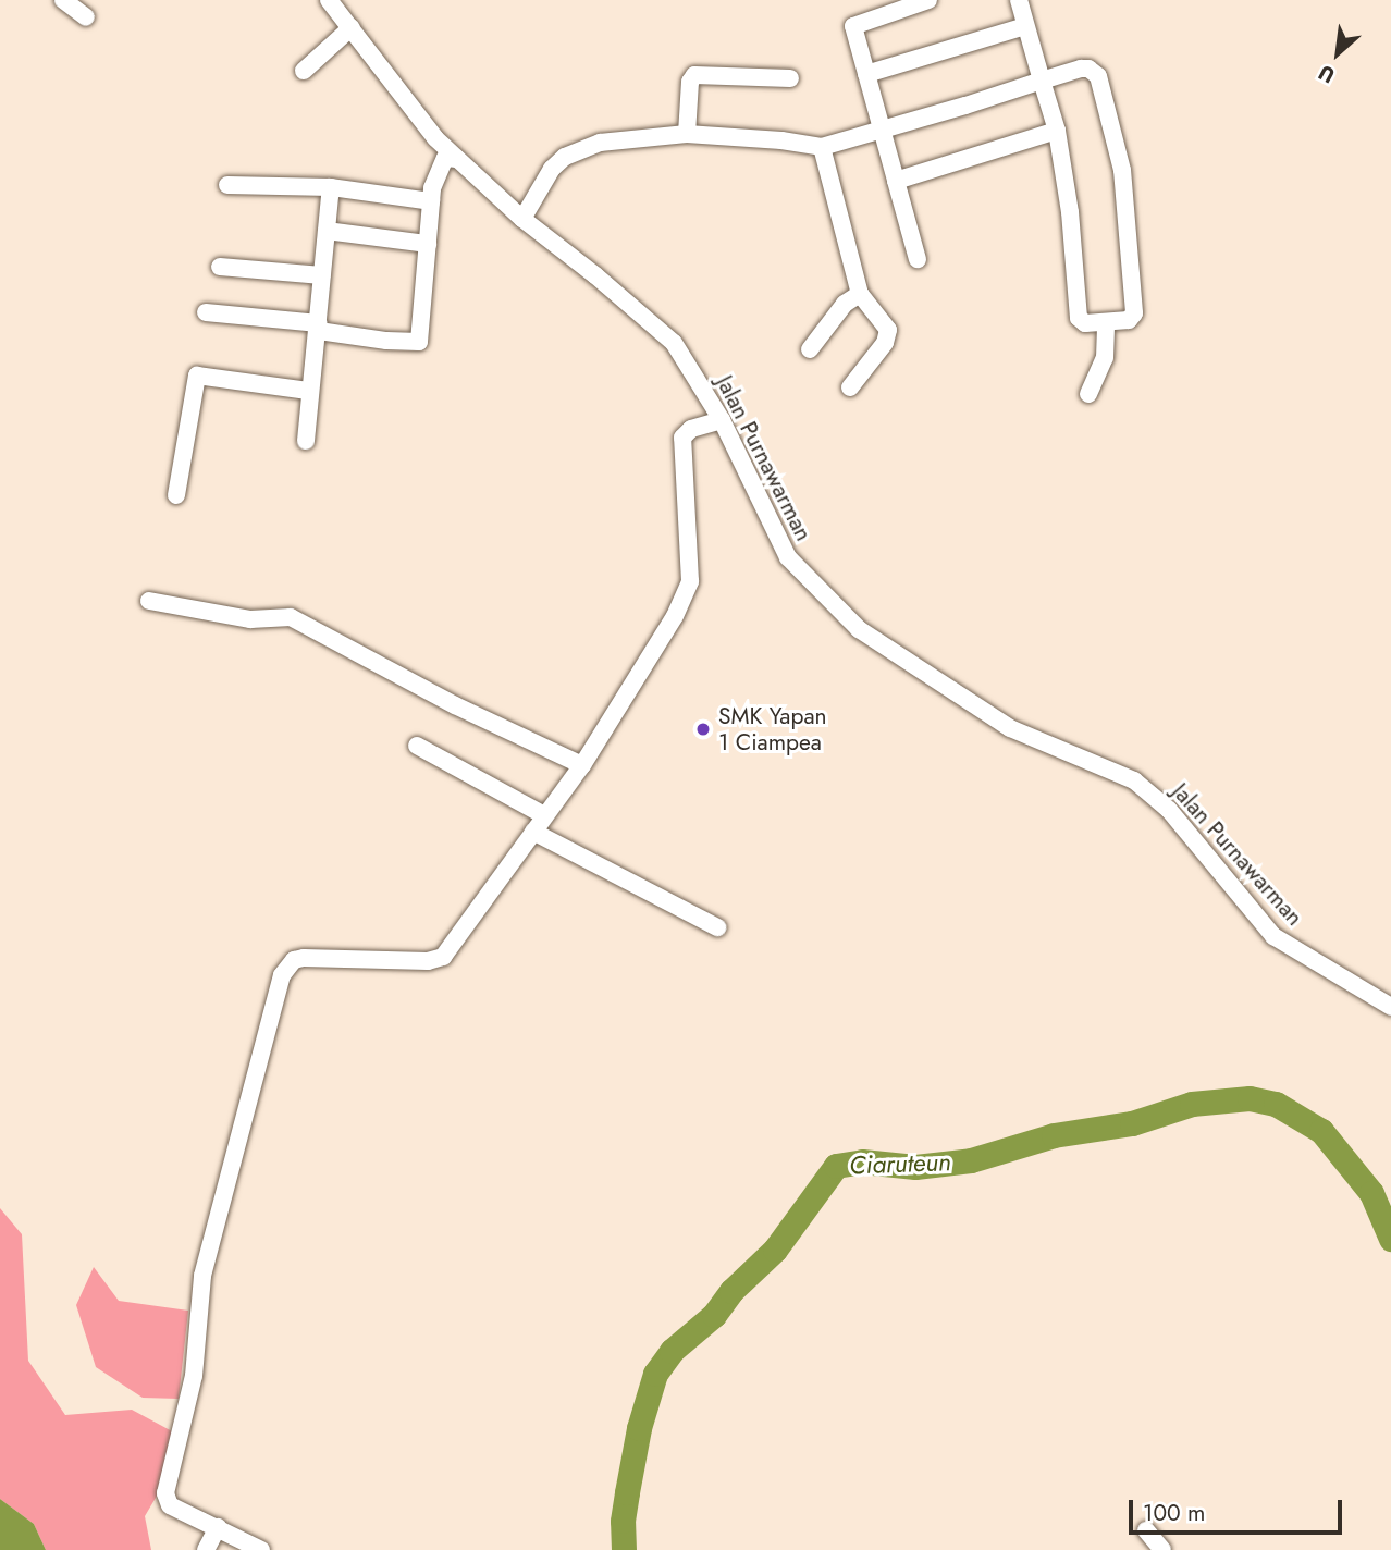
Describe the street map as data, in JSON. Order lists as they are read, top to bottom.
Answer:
{
  "streets": {
    "street": ["Jalan Purnawarman"]
  },
  "water": ["Ciaruteun"],
  "places": ["SMK Yapan 1 Ciampea"],
  "scale_bar": "100 m",
  "north": "bottom left"
}
